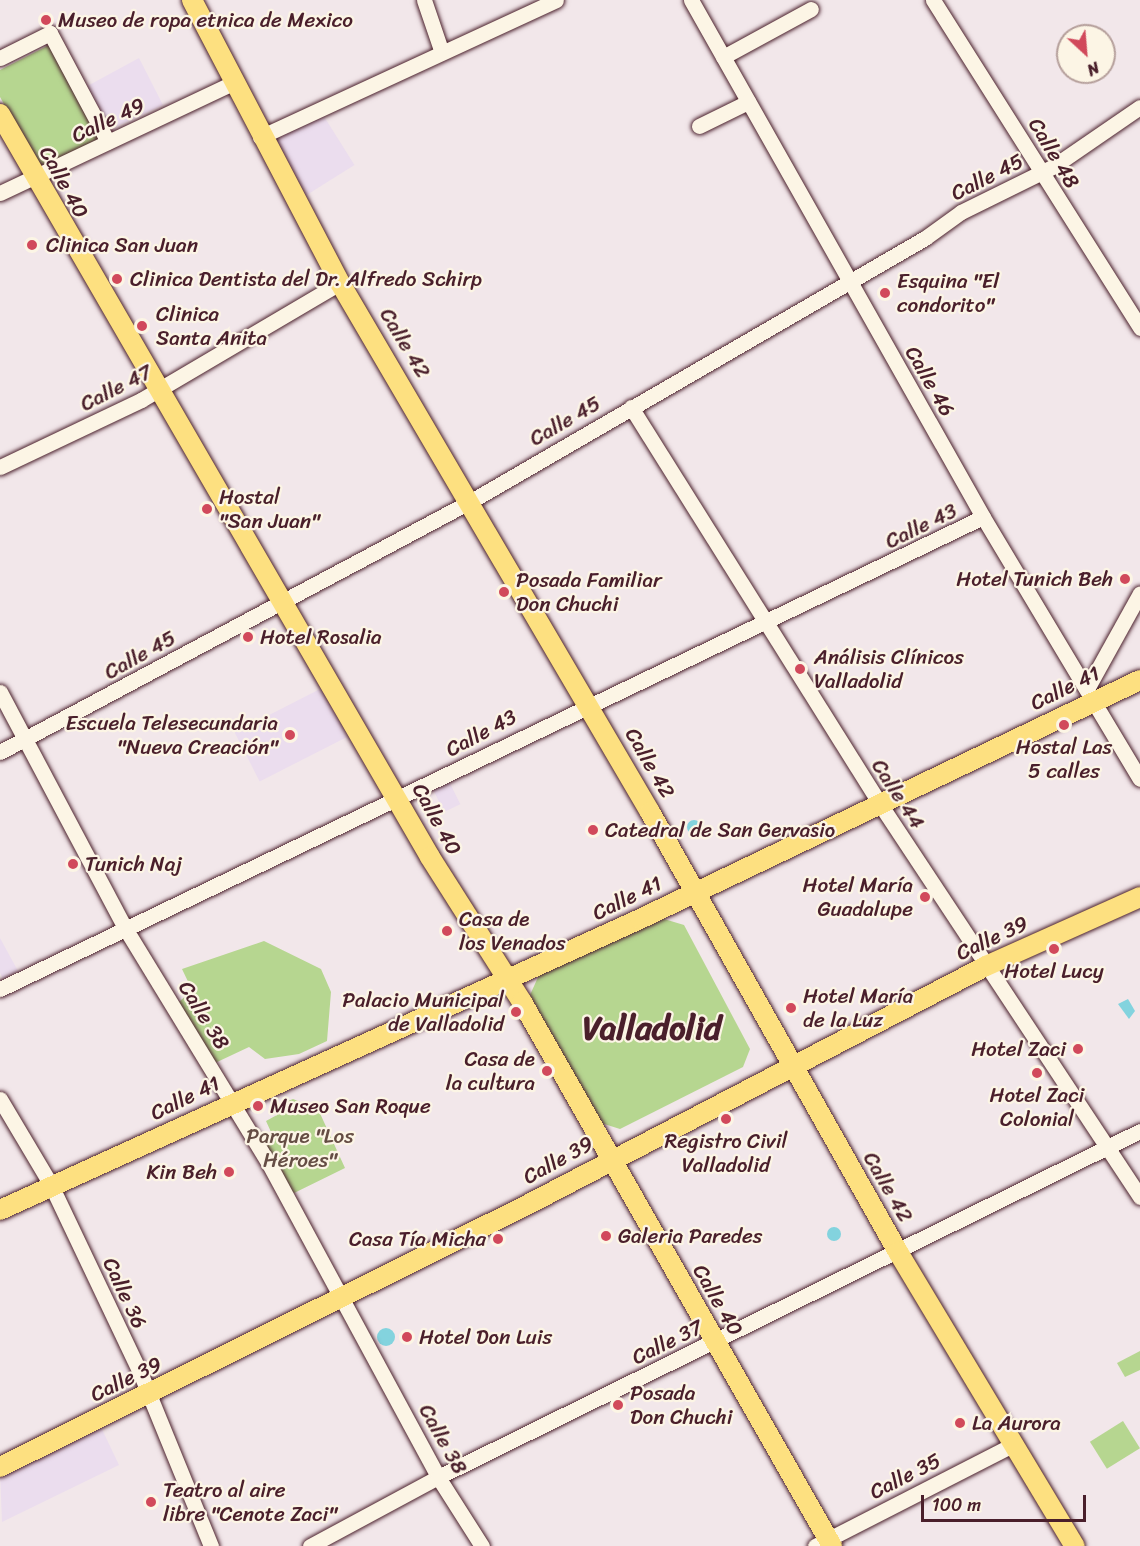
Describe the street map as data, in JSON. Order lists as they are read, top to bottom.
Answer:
{
  "streets": {
    "main road": [
      "Calle 40",
      "Calle 42",
      "Calle 41",
      "Calle 39"
    ],
    "street": [
      "Calle 49",
      "Calle 48",
      "Calle 45",
      "Calle 46",
      "Calle 47",
      "Calle 43",
      "Calle 44",
      "Calle 38",
      "Calle 36",
      "Calle 37",
      "Calle 35"
    ]
  },
  "crossings": [
    ["Calle 49", "Calle 40"],
    ["Calle 49", "Calle 42"],
    ["Calle 48", "Calle 45"],
    ["Calle 45", "Calle 40"],
    ["Calle 45", "Calle 42"],
    ["Calle 45", "Calle 46"],
    ["Calle 45", "Calle 44"],
    ["Calle 45", "Calle 38"],
    ["Calle 40", "Calle 47"],
    ["Calle 40", "Calle 43"],
    ["Calle 40", "Calle 41"],
    ["Calle 40", "Calle 39"],
    ["Calle 40", "Calle 37"],
    ["Calle 40", "Calle 35"],
    ["Calle 42", "Calle 47"],
    ["Calle 42", "Calle 43"],
    ["Calle 42", "Calle 41"],
    ["Calle 42", "Calle 39"],
    ["Calle 42", "Calle 37"],
    ["Calle 42", "Calle 35"],
    ["Calle 46", "Calle 43"],
    ["Calle 46", "Calle 41"],
    ["Calle 43", "Calle 44"],
    ["Calle 43", "Calle 38"],
    ["Calle 41", "Calle 44"],
    ["Calle 41", "Calle 38"],
    ["Calle 41", "Calle 36"],
    ["Calle 44", "Calle 39"],
    ["Calle 44", "Calle 37"],
    ["Calle 39", "Calle 38"],
    ["Calle 39", "Calle 36"],
    ["Calle 38", "Calle 37"]
  ],
  "districts": ["Valladolid"],
  "parks": ["Parque \"Los Héroes\""],
  "places": [
    "Museo de ropa etnica de Mexico",
    "Clinica San Juan",
    "Clinica Dentista del Dr. Alfredo Schirp",
    "Esquina \"El condorito\"",
    "Clinica Santa Anita",
    "Hostal \"San Juan\"",
    "Hotel Tunich Beh",
    "Posada Familiar Don Chuchi",
    "Hotel Rosalia",
    "Análisis Clínicos Valladolid",
    "Hostal Las 5 calles",
    "Escuela Telesecundaria \"Nueva Creación\"",
    "Catedral de San Gervasio",
    "Tunich Naj",
    "Hotel María Guadalupe",
    "Casa de los Venados",
    "Hotel Lucy",
    "Hotel María de la Luz",
    "Palacio Municipal de Valladolid",
    "Hotel Zaci",
    "Casa de la cultura",
    "Hotel Zaci Colonial",
    "Museo San Roque",
    "Registro Civil Valladolid",
    "Kin Beh",
    "Galeria Paredes",
    "Casa Tía Micha",
    "Hotel Don Luis",
    "Posada Don Chuchi",
    "La Aurora",
    "Teatro al aire libre \"Cenote Zaci\""
  ],
  "scale_bar": "100 m",
  "north": "bottom right"
}
